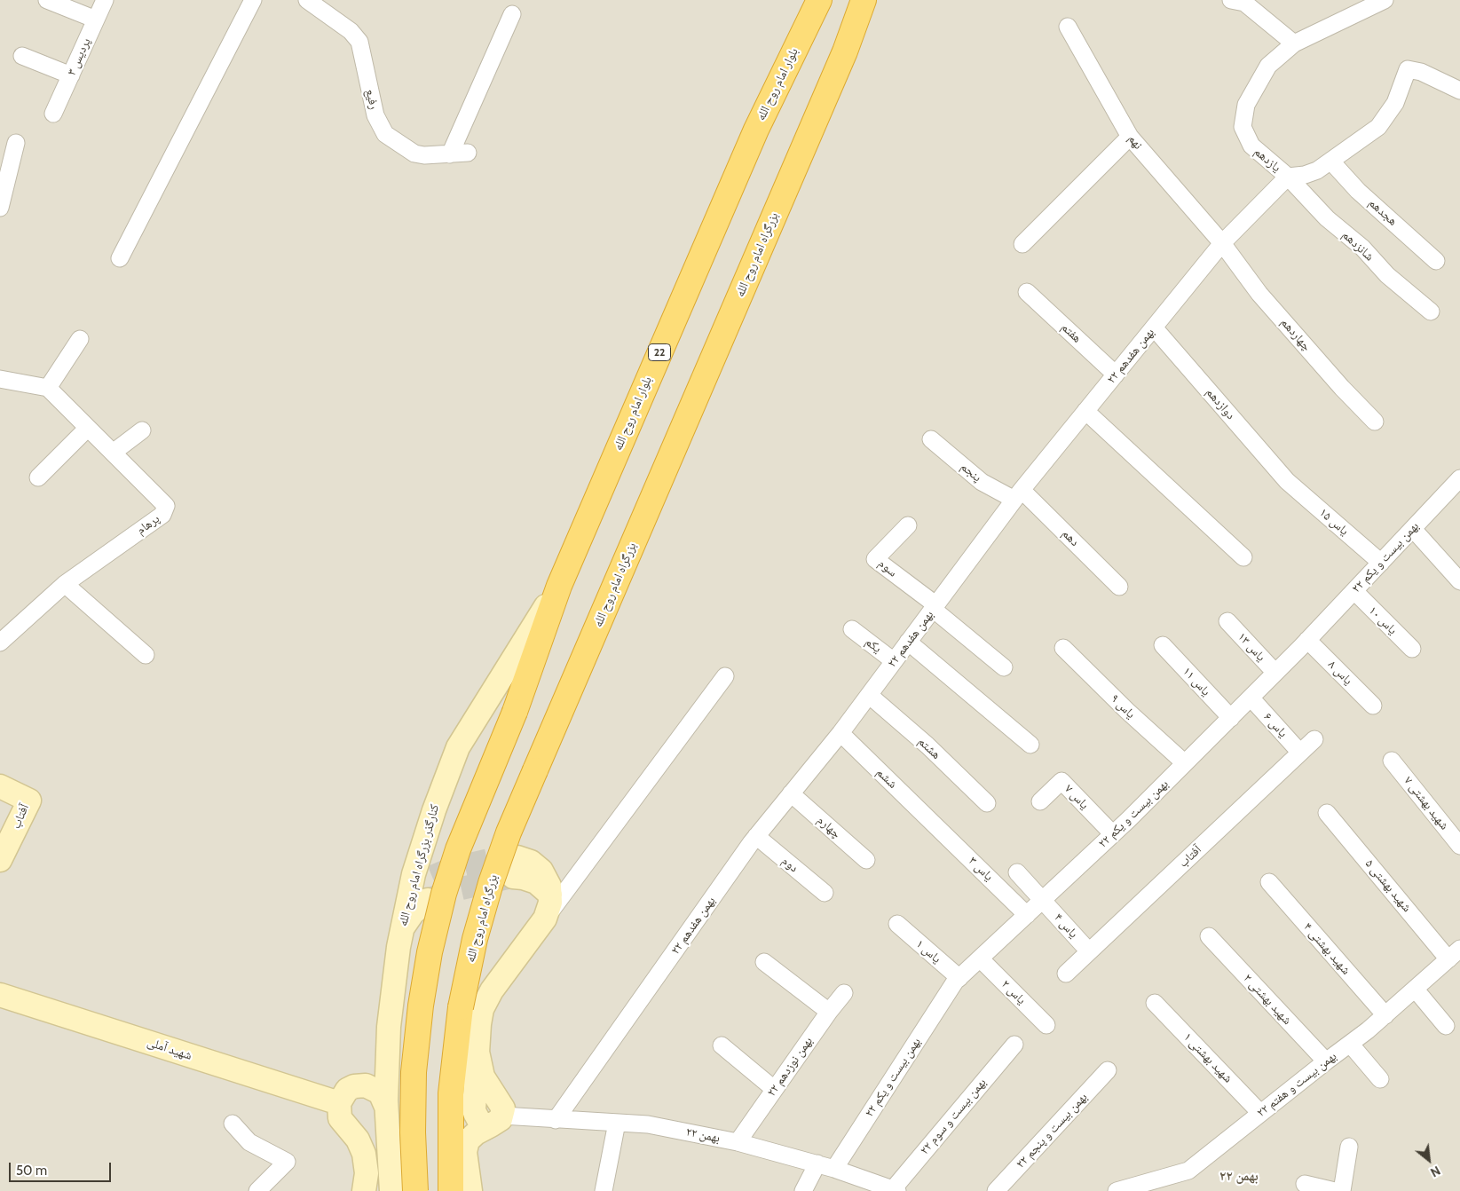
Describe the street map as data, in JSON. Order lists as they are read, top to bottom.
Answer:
{
  "streets": {
    "highway": ["بلوار امام روح الله", "بزرگراه امام روح الله", "22"],
    "main road": ["آفتاب", "کنارگذر بزرگراه امام روح الله", "شهید آملی"],
    "street": [
      "پردیس ۳",
      "رفیع",
      "نهم",
      "یازدهم",
      "هجدهم",
      "شانزدهم",
      "هفتم",
      "چهاردهم",
      "۲۲ بهمن هفدهم",
      "دوازدهم",
      "پنجم",
      "یاس ۱۵",
      "پرهام",
      "دهم",
      "۲۲ بهمن بیست و یکم",
      "سوم",
      "یاس ۱۰",
      "یکم",
      "یاس ۱۳",
      "یاس ۸",
      "یاس ۱۱",
      "یاس ۹",
      "یاس ۶",
      "هشتم",
      "ششم",
      "یاس ۷",
      "شهید بهشتی ۷",
      "چهارم",
      "دوم",
      "یاس ۳",
      "شهید بهشتی ۵",
      "یاس ۴",
      "شهید بهشتی ۴",
      "یاس ۱",
      "یاس ۲",
      "شهید بهشتی ۲",
      "شهید بهشتی ۱",
      "۲۲ بهمن نوزدهم",
      "۲۲ بهمن بیست و هفتم",
      "۲۲ بهمن بیست و سوم",
      "۲۲ بهمن بیست و پنجم",
      "۲۲ بهمن"
    ]
  },
  "crossings": [
    ["بلوار امام روح الله", "کنارگذر بزرگراه امام روح الله"],
    ["نهم", "چهاردهم"],
    ["نهم", "۲۲ بهمن هفدهم"],
    ["یازدهم", "هجدهم"],
    ["یازدهم", "شانزدهم"],
    ["یازدهم", "۲۲ بهمن هفدهم"],
    ["شانزدهم", "۲۲ بهمن هفدهم"],
    ["هفتم", "۲۲ بهمن هفدهم"],
    ["چهاردهم", "۲۲ بهمن هفدهم"],
    ["۲۲ بهمن هفدهم", "دوازدهم"],
    ["۲۲ بهمن هفدهم", "پنجم"],
    ["۲۲ بهمن هفدهم", "دهم"],
    ["۲۲ بهمن هفدهم", "سوم"],
    ["۲۲ بهمن هفدهم", "یکم"],
    ["۲۲ بهمن هفدهم", "هشتم"],
    ["۲۲ بهمن هفدهم", "ششم"],
    ["۲۲ بهمن هفدهم", "چهارم"],
    ["۲۲ بهمن هفدهم", "دوم"],
    ["۲۲ بهمن هفدهم", "۲۲ بهمن"],
    ["دوازدهم", "یاس ۱۵"],
    ["پنجم", "دهم"],
    ["یاس ۱۵", "۲۲ بهمن بیست و یکم"],
    ["۲۲ بهمن بیست و یکم", "یاس ۱۰"],
    ["۲۲ بهمن بیست و یکم", "یاس ۱۳"],
    ["۲۲ بهمن بیست و یکم", "یاس ۸"],
    ["۲۲ بهمن بیست و یکم", "یاس ۱۱"],
    ["۲۲ بهمن بیست و یکم", "یاس ۹"],
    ["۲۲ بهمن بیست و یکم", "یاس ۶"],
    ["۲۲ بهمن بیست و یکم", "یاس ۷"],
    ["۲۲ بهمن بیست و یکم", "یاس ۳"],
    ["۲۲ بهمن بیست و یکم", "یاس ۴"],
    ["۲۲ بهمن بیست و یکم", "یاس ۱"],
    ["۲۲ بهمن بیست و یکم", "یاس ۲"],
    ["۲۲ بهمن بیست و یکم", "۲۲ بهمن"],
    ["یاس ۶", "آفتاب"],
    ["ششم", "یاس ۳"],
    ["آفتاب", "یاس ۴"],
    ["شهید بهشتی ۵", "۲۲ بهمن بیست و هفتم"],
    ["شهید بهشتی ۴", "۲۲ بهمن بیست و هفتم"],
    ["شهید بهشتی ۲", "۲۲ بهمن بیست و هفتم"],
    ["شهید بهشتی ۱", "۲۲ بهمن بیست و هفتم"],
    ["۲۲ بهمن نوزدهم", "۲۲ بهمن"],
    ["۲۲ بهمن بیست و سوم", "۲۲ بهمن"]
  ],
  "districts": ["۲۲ بهمن"],
  "scale_bar": "50 m",
  "north": "bottom right"
}
